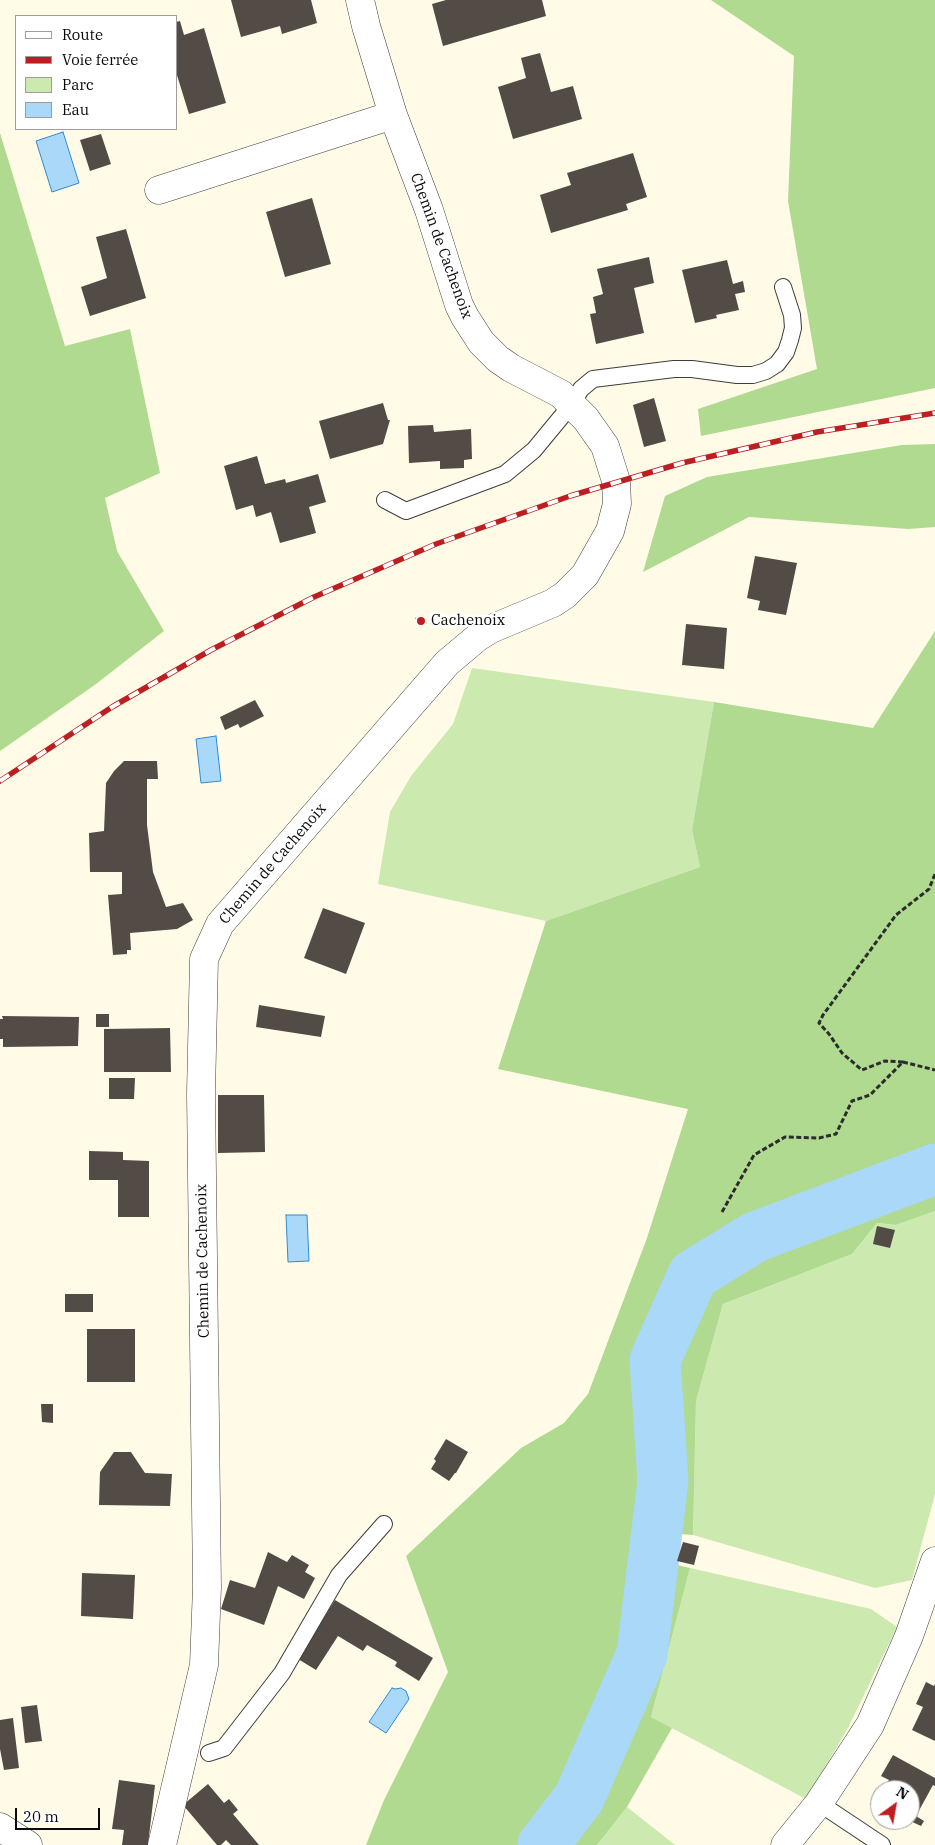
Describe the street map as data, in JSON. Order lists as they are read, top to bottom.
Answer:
{
  "streets": {
    "street": ["Chemin de Cachenoix"]
  },
  "places": ["Cachenoix"],
  "legend": [
    "Route",
    "Voie ferrée",
    "Parc",
    "Eau"
  ],
  "scale_bar": "20 m",
  "north": "top right"
}
